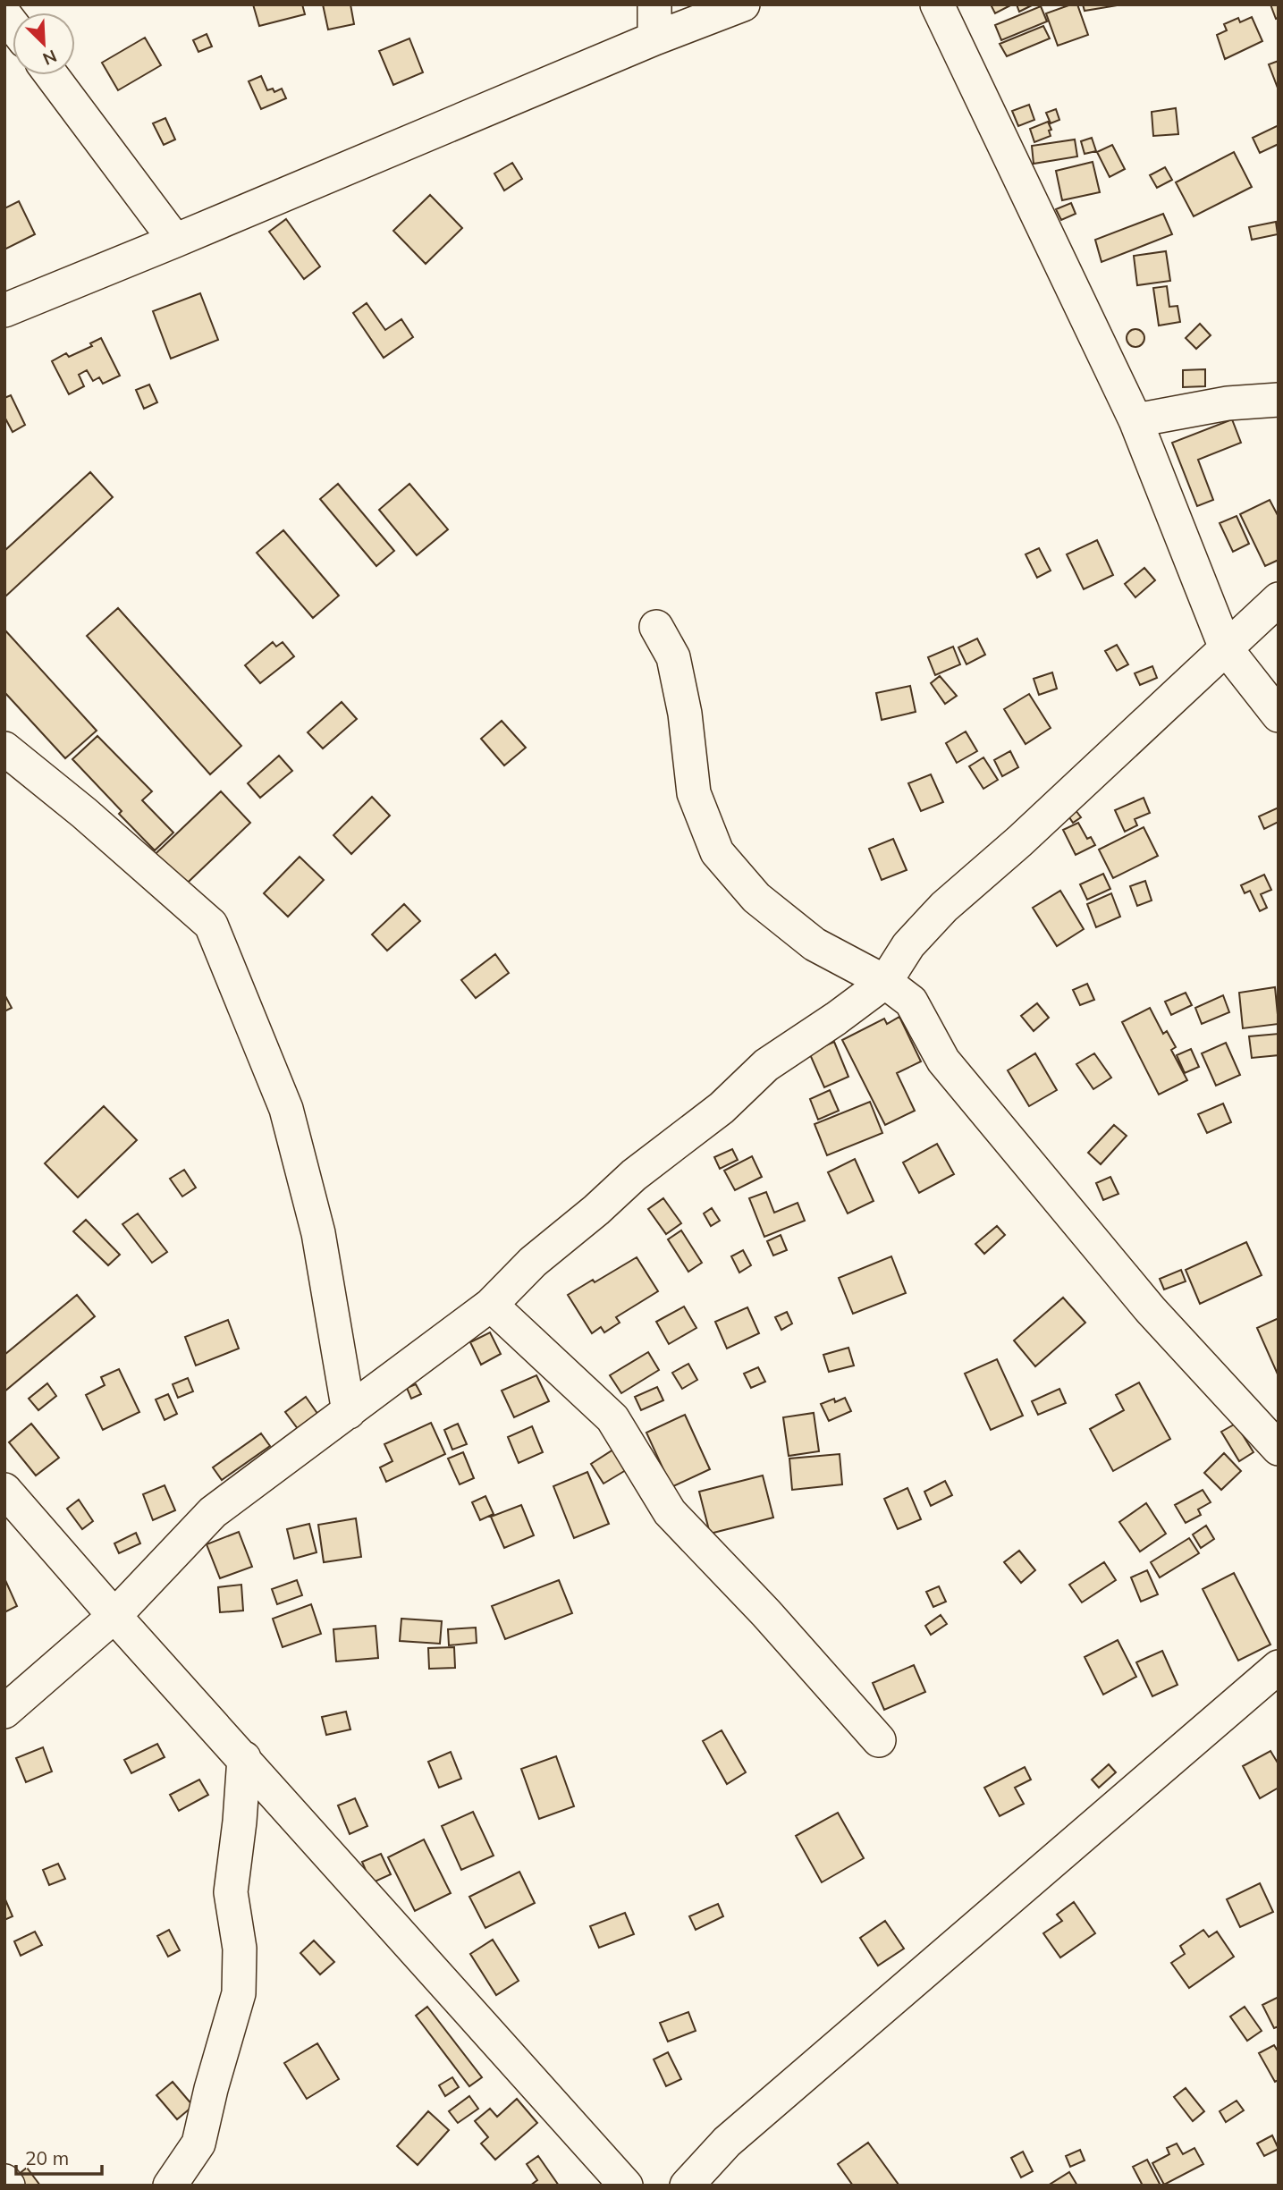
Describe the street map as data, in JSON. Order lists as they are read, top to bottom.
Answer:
{
  "scale_bar": "20 m",
  "north": "bottom right"
}
